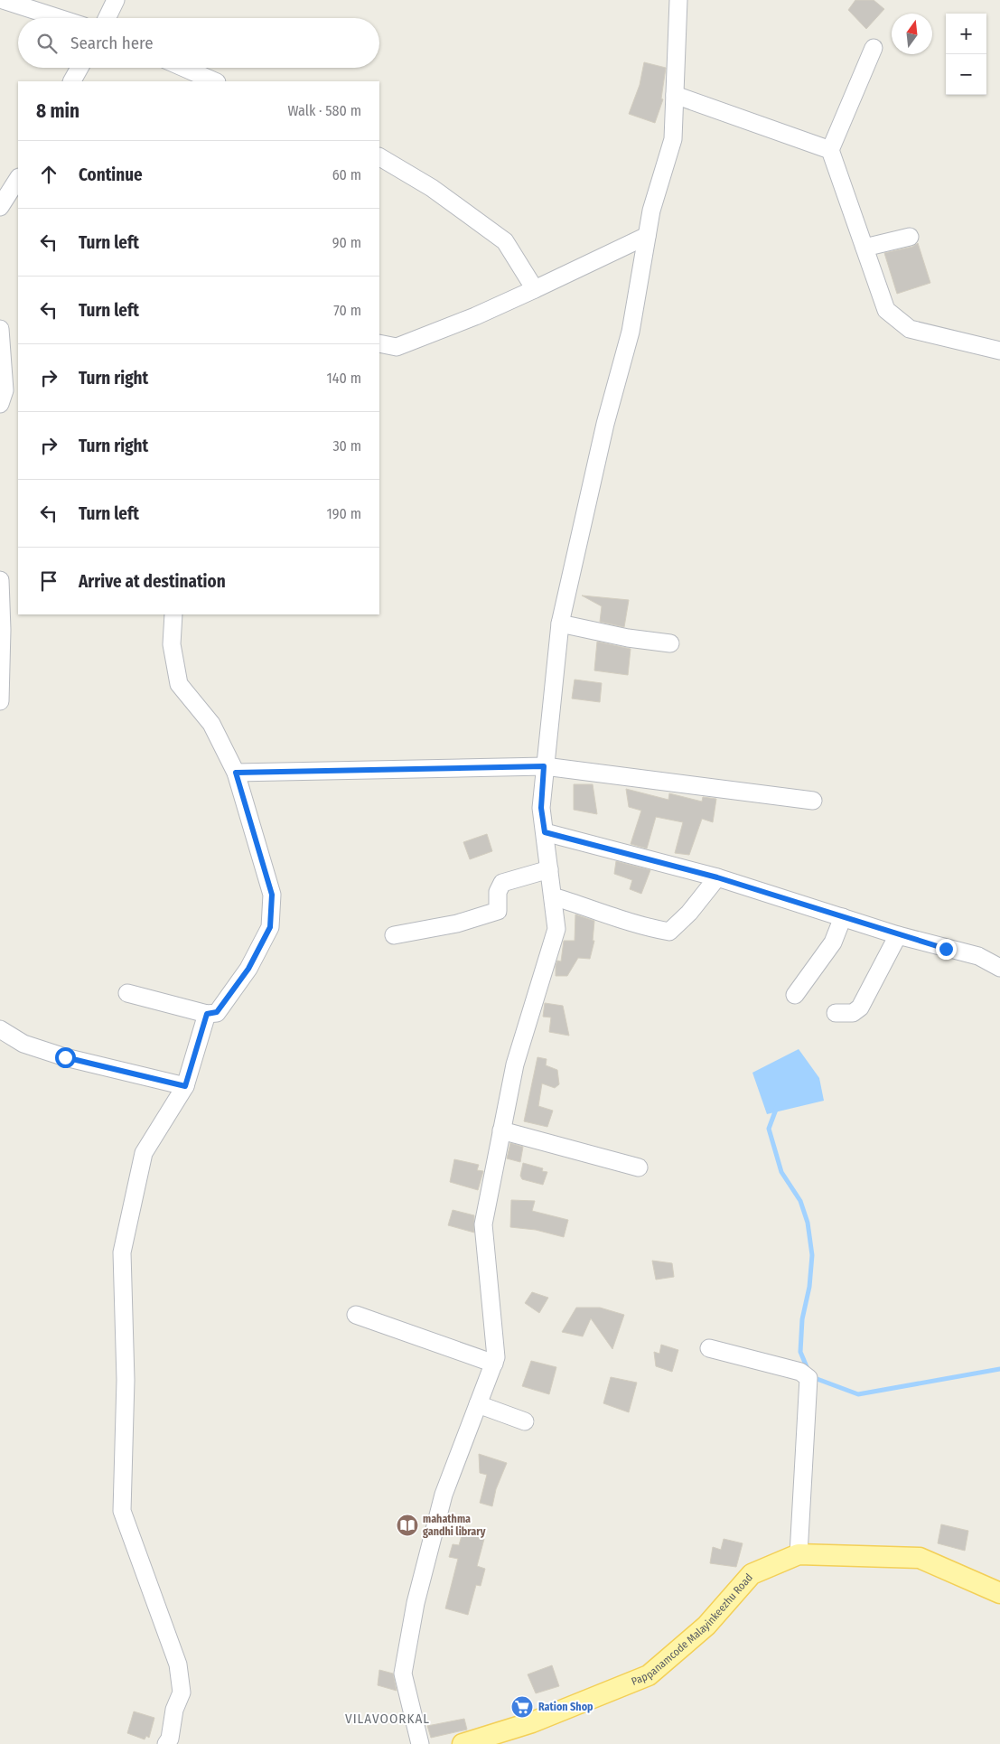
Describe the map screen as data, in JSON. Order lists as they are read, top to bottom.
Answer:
{
  "streets": {
    "main road": ["Pappanamcode Malayinkeezhu Road"]
  },
  "districts": ["VILAVOORKAL"],
  "places": {
    "library": ["mahathma gandhi library"],
    "supermarket": ["Ration Shop"]
  },
  "north": "top",
  "page": {
    "map_buttons": ["+", "−"],
    "search": "Search here",
    "heading": ["8 min", "Walk · 580 m"],
    "list": [
      ["Continue", "60 m"],
      ["Turn left", "90 m"],
      ["Turn left", "70 m"],
      ["Turn right", "140 m"],
      ["Turn right", "30 m"],
      ["Turn left", "190 m"],
      "Arrive at destination"
    ]
  }
}
